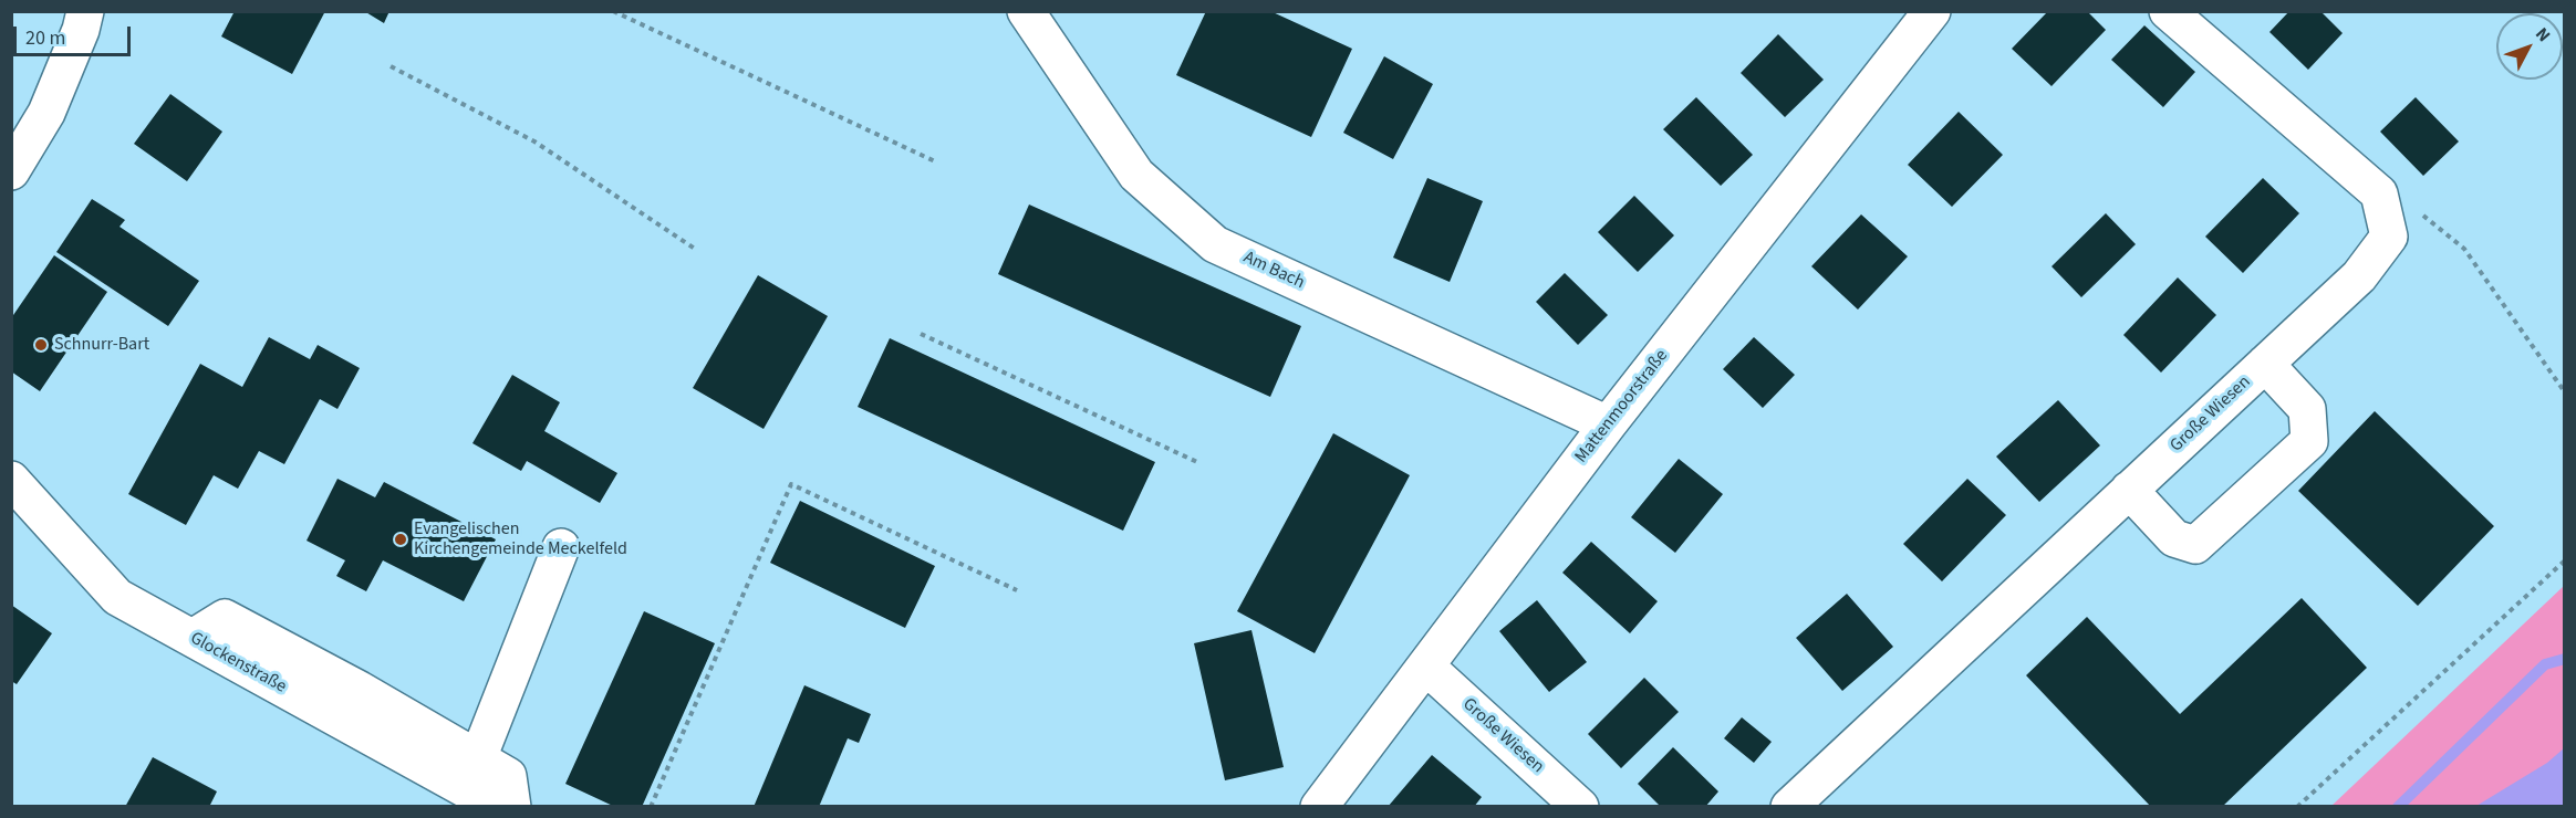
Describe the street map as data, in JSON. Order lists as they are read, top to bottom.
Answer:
{
  "streets": {
    "street": [
      "Am Bach",
      "Mattenmoorstraße",
      "Große Wiesen",
      "Glockenstraße"
    ]
  },
  "crossings": [
    ["Am Bach", "Mattenmoorstraße"],
    ["Mattenmoorstraße", "Große Wiesen"]
  ],
  "places": ["Schnurr-Bart", "Evangelischen Kirchengemeinde Meckelfeld"],
  "scale_bar": "20 m",
  "north": "top right"
}
